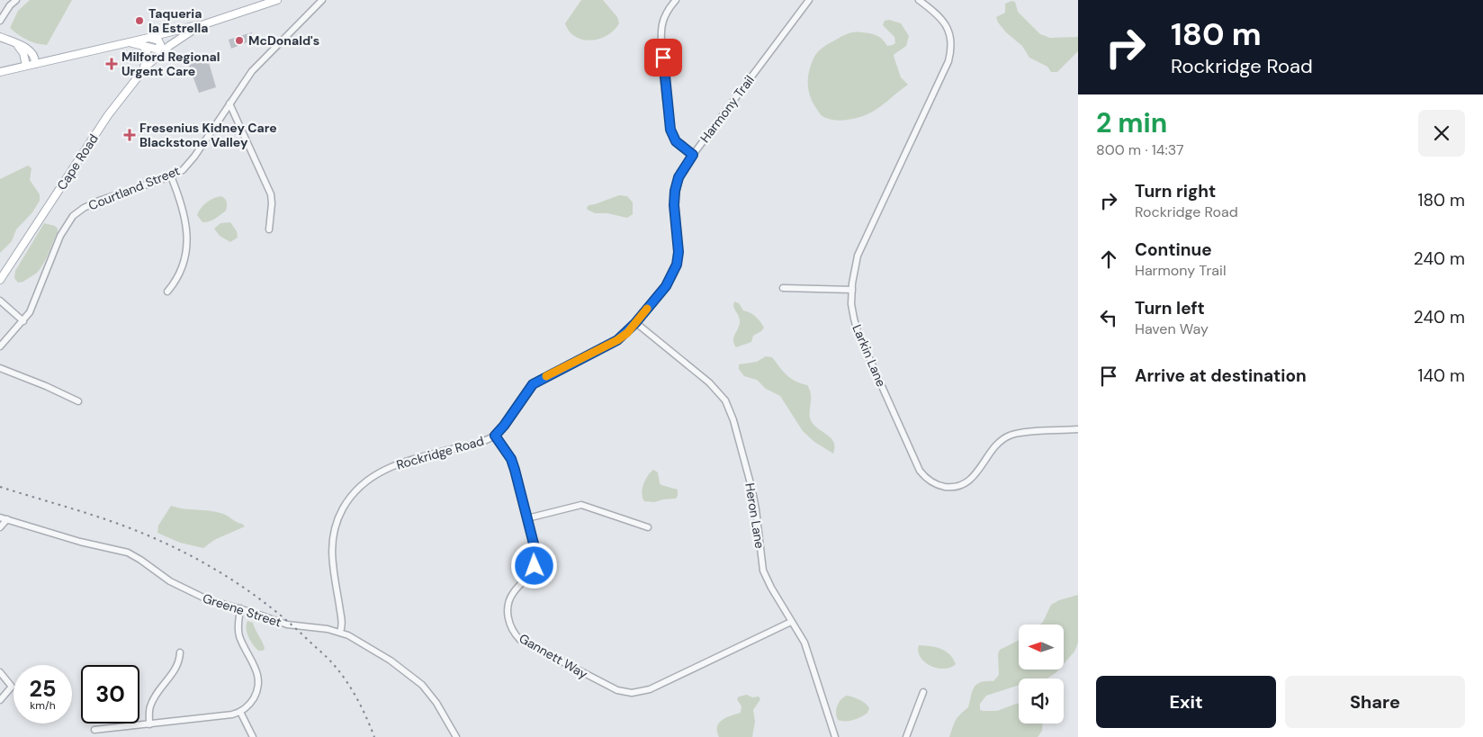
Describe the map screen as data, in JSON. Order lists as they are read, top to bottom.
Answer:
{
  "streets": {
    "main road": ["Cape Road"],
    "street": [
      "Harmony Trail",
      "Courtland Street",
      "Larkin Lane",
      "Rockridge Road",
      "Heron Lane",
      "Greene Street",
      "Gannett Way"
    ]
  },
  "crossings": [
    ["Harmony Trail", "Rockridge Road"],
    ["Harmony Trail", "Heron Lane"],
    ["Rockridge Road", "Heron Lane"],
    ["Rockridge Road", "Greene Street"],
    ["Rockridge Road", "Gannett Way"],
    ["Heron Lane", "Gannett Way"]
  ],
  "places": {
    "other": ["Taqueria la Estrella", "McDonald's"],
    "health": ["Milford Regional Urgent Care", "Fresenius Kidney Care Blackstone Valley"]
  },
  "north": "left",
  "page": {
    "turn": ["180 m", "Rockridge Road"],
    "heading": ["2 min", "800 m · 14:37"],
    "list": [
      {
        "name": "Turn right",
        "note": "Rockridge Road",
        "value": "180 m"
      },
      {
        "name": "Continue",
        "note": "Harmony Trail",
        "value": "240 m"
      },
      {
        "name": "Turn left",
        "note": "Haven Way",
        "value": "240 m"
      },
      {
        "name": "Arrive at destination",
        "value": "140 m"
      }
    ],
    "speed": "25 km/h",
    "limit": "30",
    "buttons": ["Exit", "Share"]
  }
}
